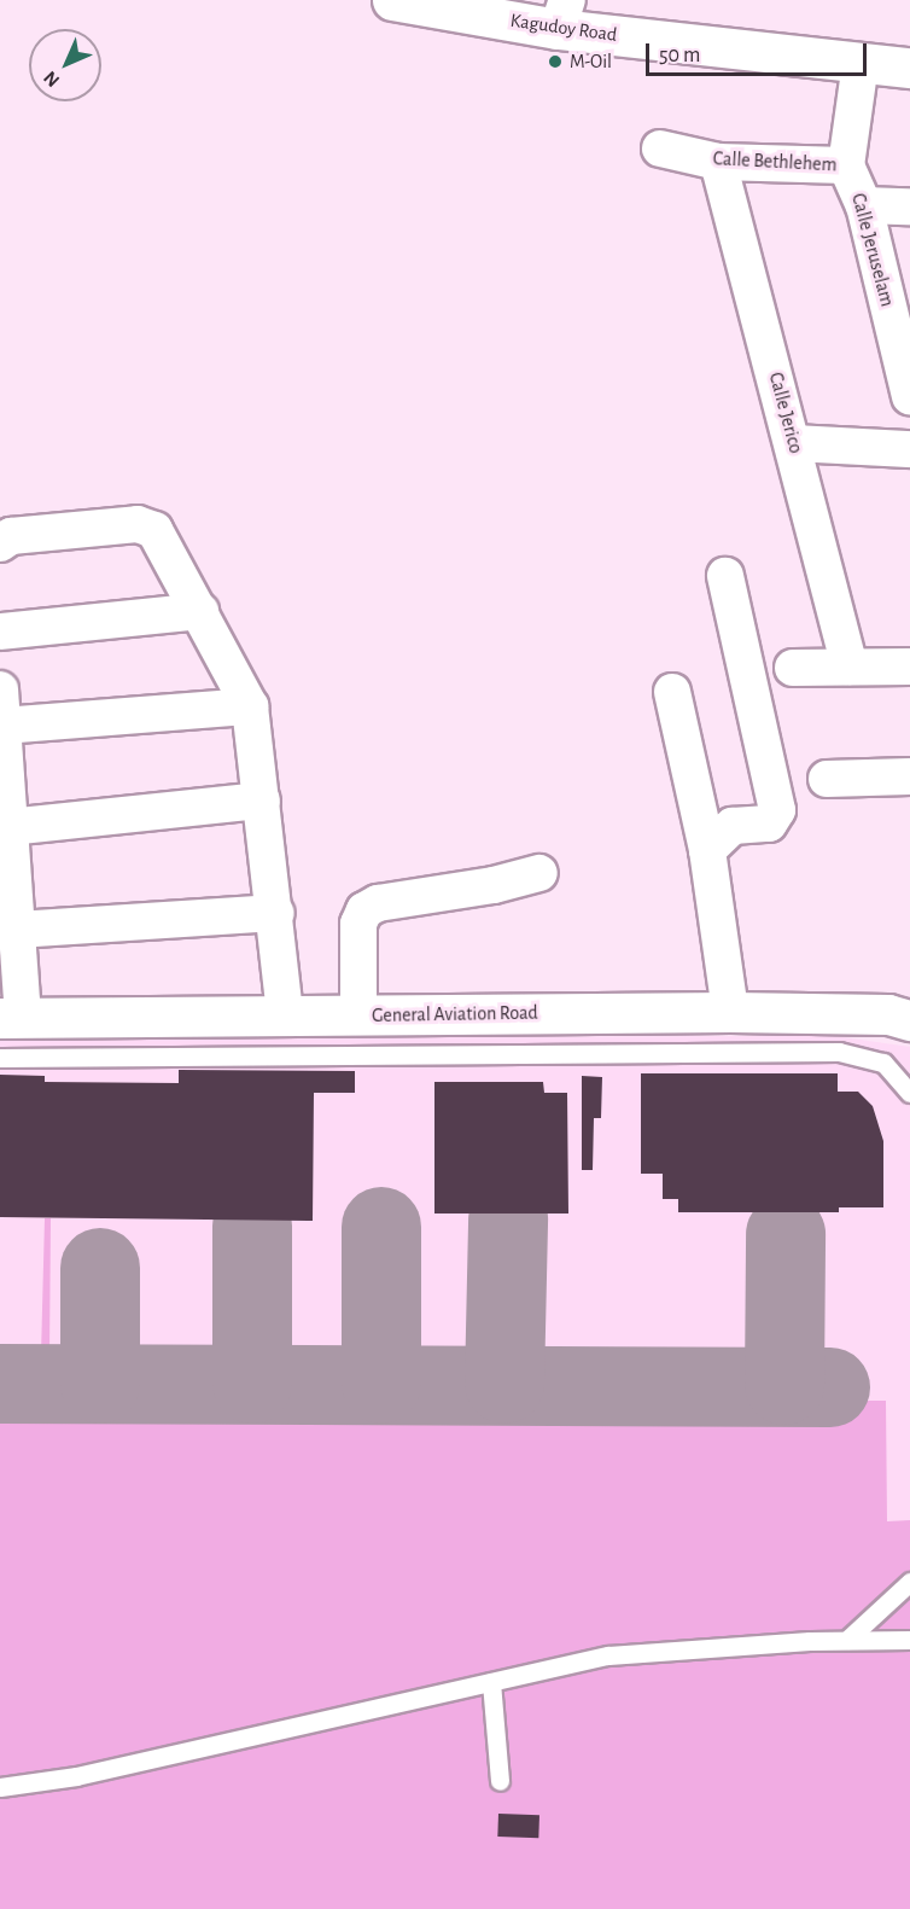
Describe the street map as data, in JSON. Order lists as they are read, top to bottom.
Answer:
{
  "streets": {
    "main road": ["Kagudoy Road", "General Aviation Road"],
    "street": ["Calle Bethlehem", "Calle Jeruselam", "Calle Jerico"]
  },
  "crossings": [
    ["Calle Bethlehem", "Calle Jeruselam"],
    ["Calle Bethlehem", "Calle Jerico"]
  ],
  "places": ["M-Oil"],
  "scale_bar": "50 m",
  "north": "bottom left"
}
